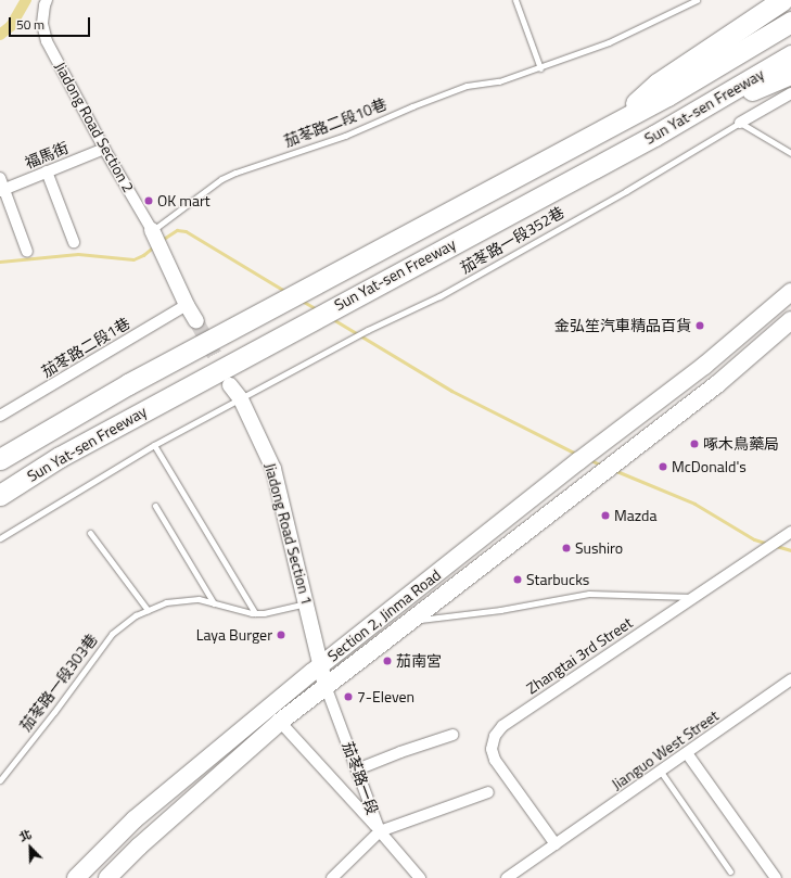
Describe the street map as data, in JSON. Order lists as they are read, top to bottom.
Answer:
{
  "streets": {
    "highway": ["Sun Yat-sen Freeway"],
    "main road": ["Section 2, Jinma Road"],
    "street": [
      "Jiadong Road Section 2",
      "福馬街",
      "茄苳路二段1巷",
      "Jiadong Road Section 1",
      "Zhangtai 3rd Street",
      "Jianguo West Street",
      "茄苳路一段"
    ],
    "lane": ["茄苳路二段10巷", "茄苳路一段352巷", "茄苳路一段303巷"]
  },
  "crossings": [
    ["茄苳路二段10巷", "Jiadong Road Section 2"],
    ["Jiadong Road Section 2", "福馬街"],
    ["Jiadong Road Section 2", "茄苳路二段1巷"],
    ["茄苳路一段352巷", "Jiadong Road Section 1"],
    ["Jiadong Road Section 1", "Section 2, Jinma Road"],
    ["Jiadong Road Section 1", "茄苳路一段303巷"],
    ["Jiadong Road Section 1", "茄苳路一段"],
    ["Section 2, Jinma Road", "茄苳路一段"],
    ["Zhangtai 3rd Street", "Jianguo West Street"]
  ],
  "places": [
    "OK mart",
    "金弘笙汽車精品百貨",
    "啄木鳥藥局",
    "McDonald's",
    "Mazda",
    "Sushiro",
    "Starbucks",
    "Laya Burger",
    "茄南宮",
    "7-Eleven"
  ],
  "scale_bar": "50 m",
  "north": "top left"
}
